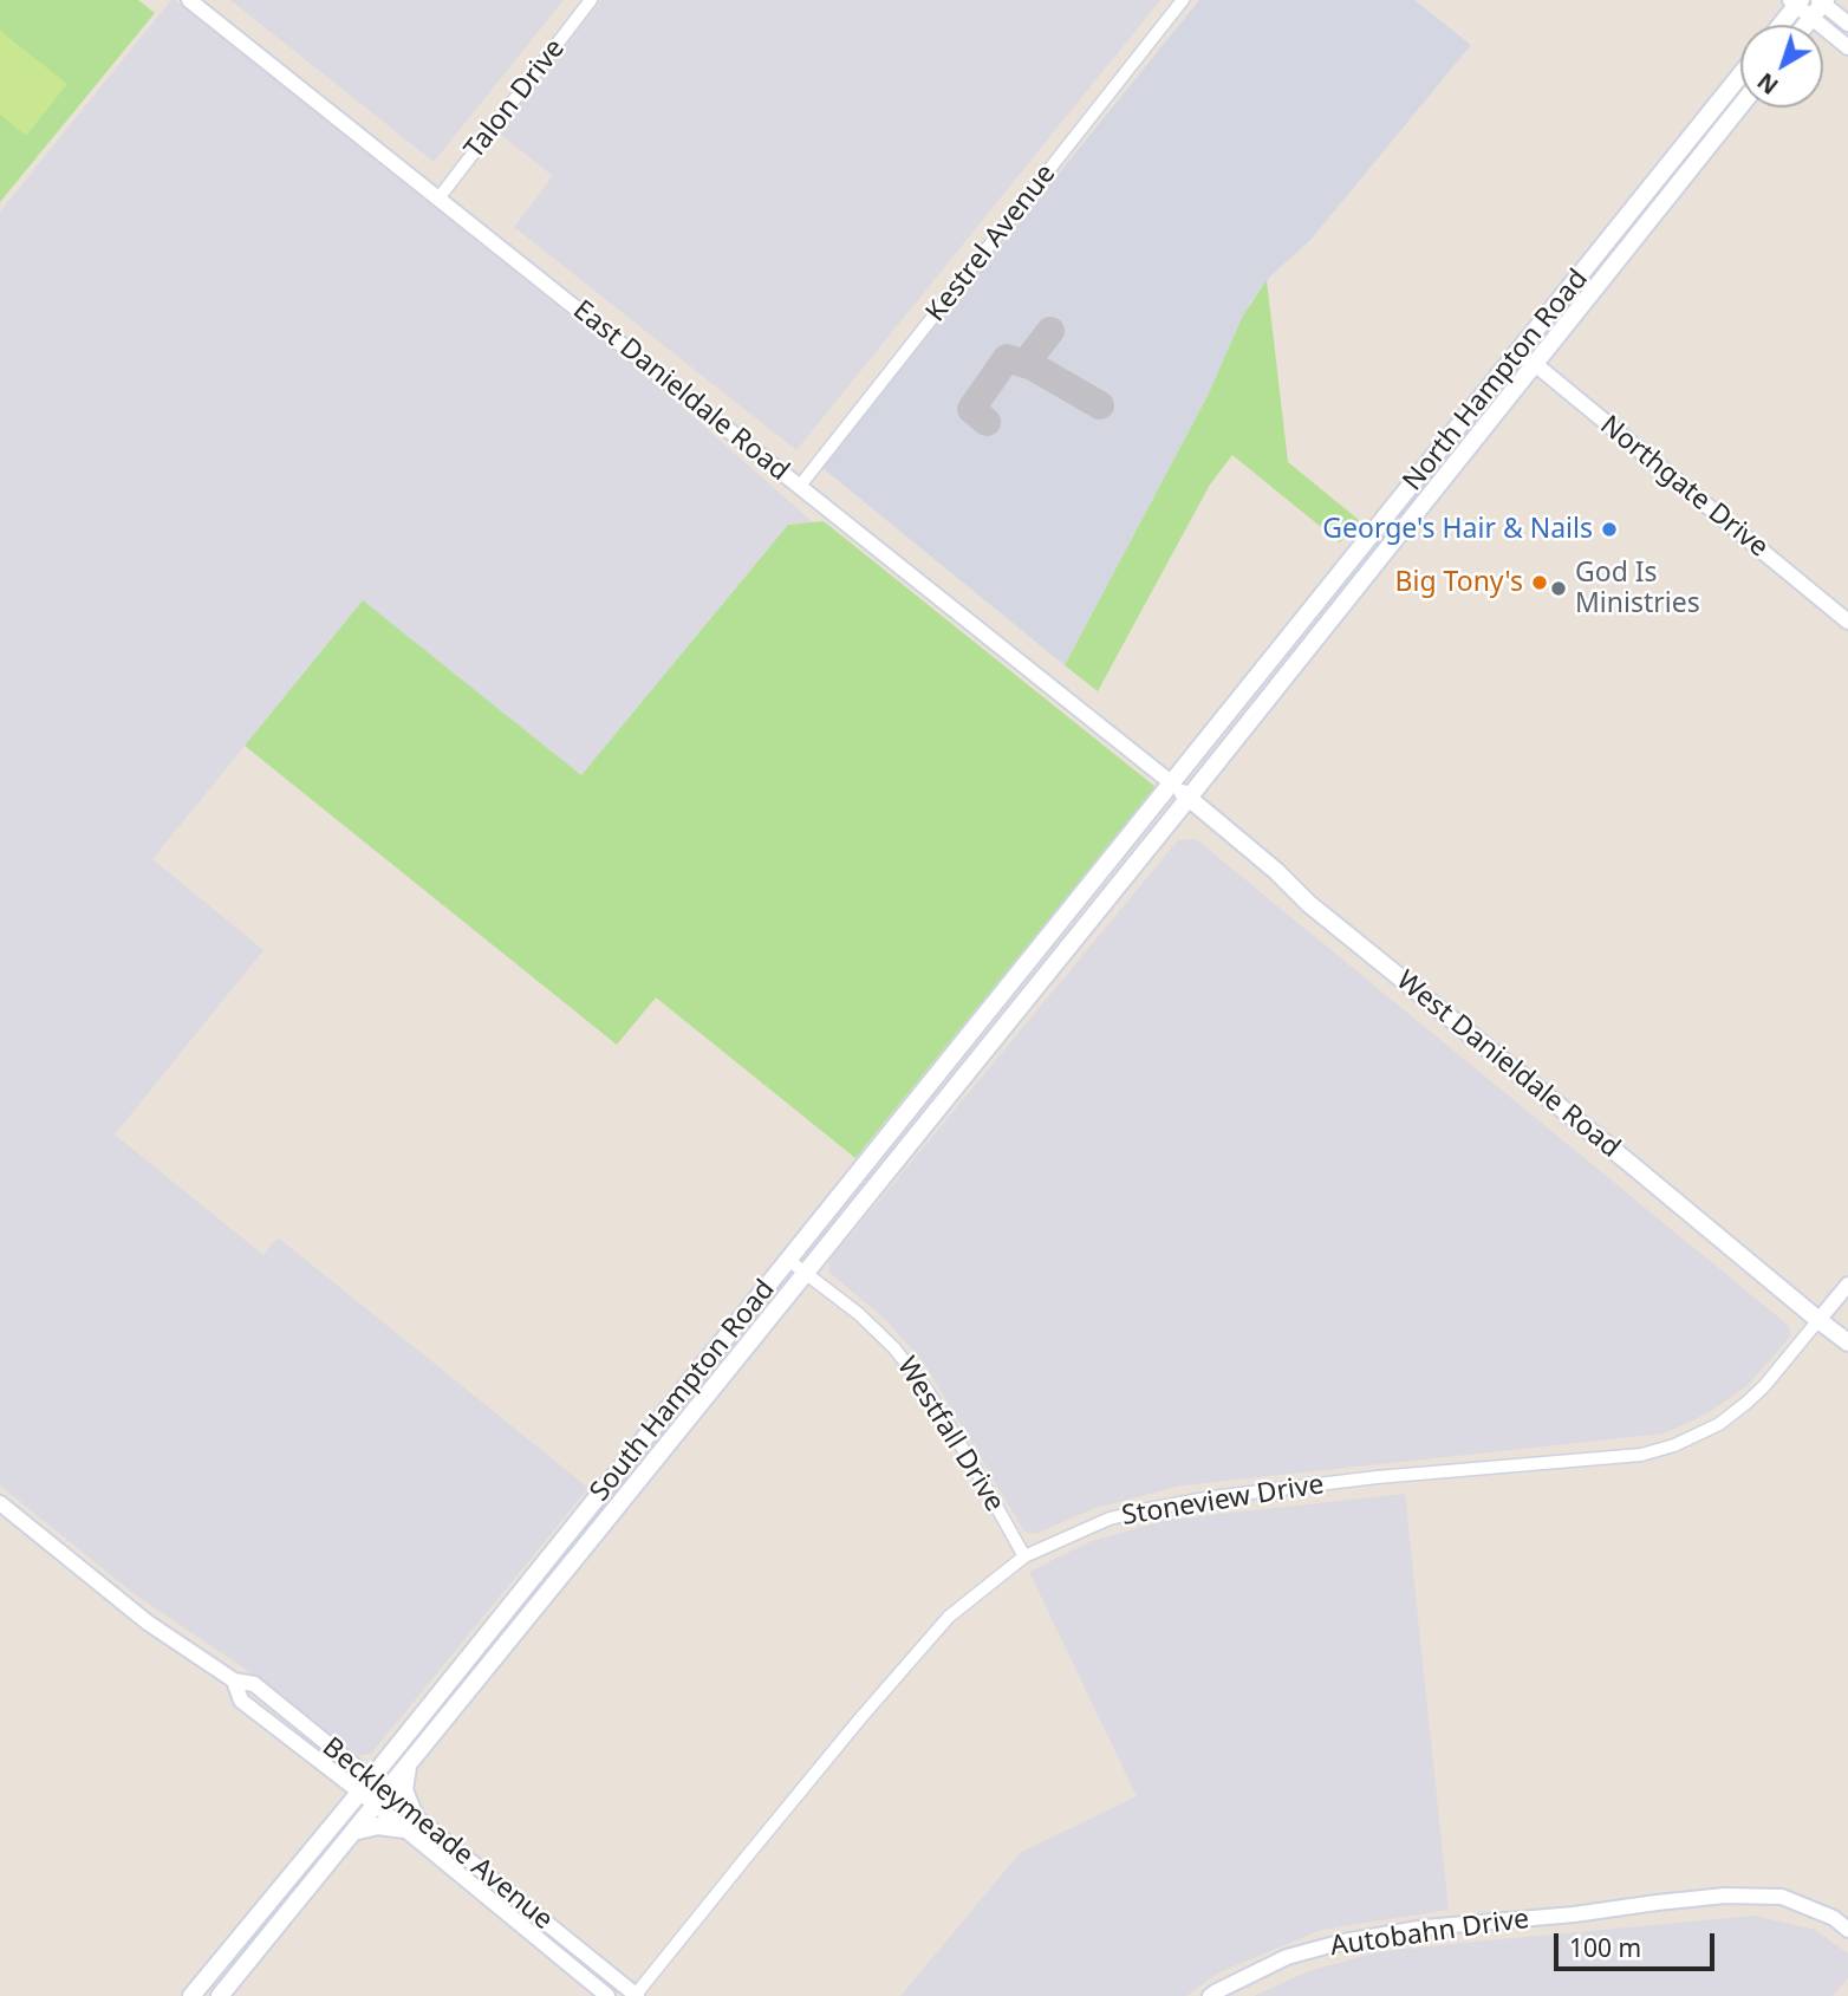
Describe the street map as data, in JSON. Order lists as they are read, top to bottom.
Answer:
{
  "streets": {
    "main road": ["North Hampton Road", "West Danieldale Road", "South Hampton Road"],
    "street": [
      "Talon Drive",
      "Kestrel Avenue",
      "East Danieldale Road",
      "Northgate Drive",
      "Westfall Drive",
      "Stoneview Drive",
      "Beckleymeade Avenue",
      "Autobahn Drive"
    ]
  },
  "crossings": [
    ["Talon Drive", "East Danieldale Road"],
    ["Kestrel Avenue", "East Danieldale Road"],
    ["North Hampton Road", "East Danieldale Road"],
    ["North Hampton Road", "Northgate Drive"],
    ["North Hampton Road", "West Danieldale Road"],
    ["North Hampton Road", "South Hampton Road"],
    ["East Danieldale Road", "West Danieldale Road"],
    ["East Danieldale Road", "South Hampton Road"],
    ["West Danieldale Road", "South Hampton Road"],
    ["West Danieldale Road", "Stoneview Drive"],
    ["South Hampton Road", "Westfall Drive"],
    ["South Hampton Road", "Beckleymeade Avenue"],
    ["Westfall Drive", "Stoneview Drive"],
    ["Stoneview Drive", "Beckleymeade Avenue"]
  ],
  "places": ["George's Hair & Nails", "Big Tony's", "God Is Ministries"],
  "scale_bar": "100 m",
  "north": "bottom left"
}
